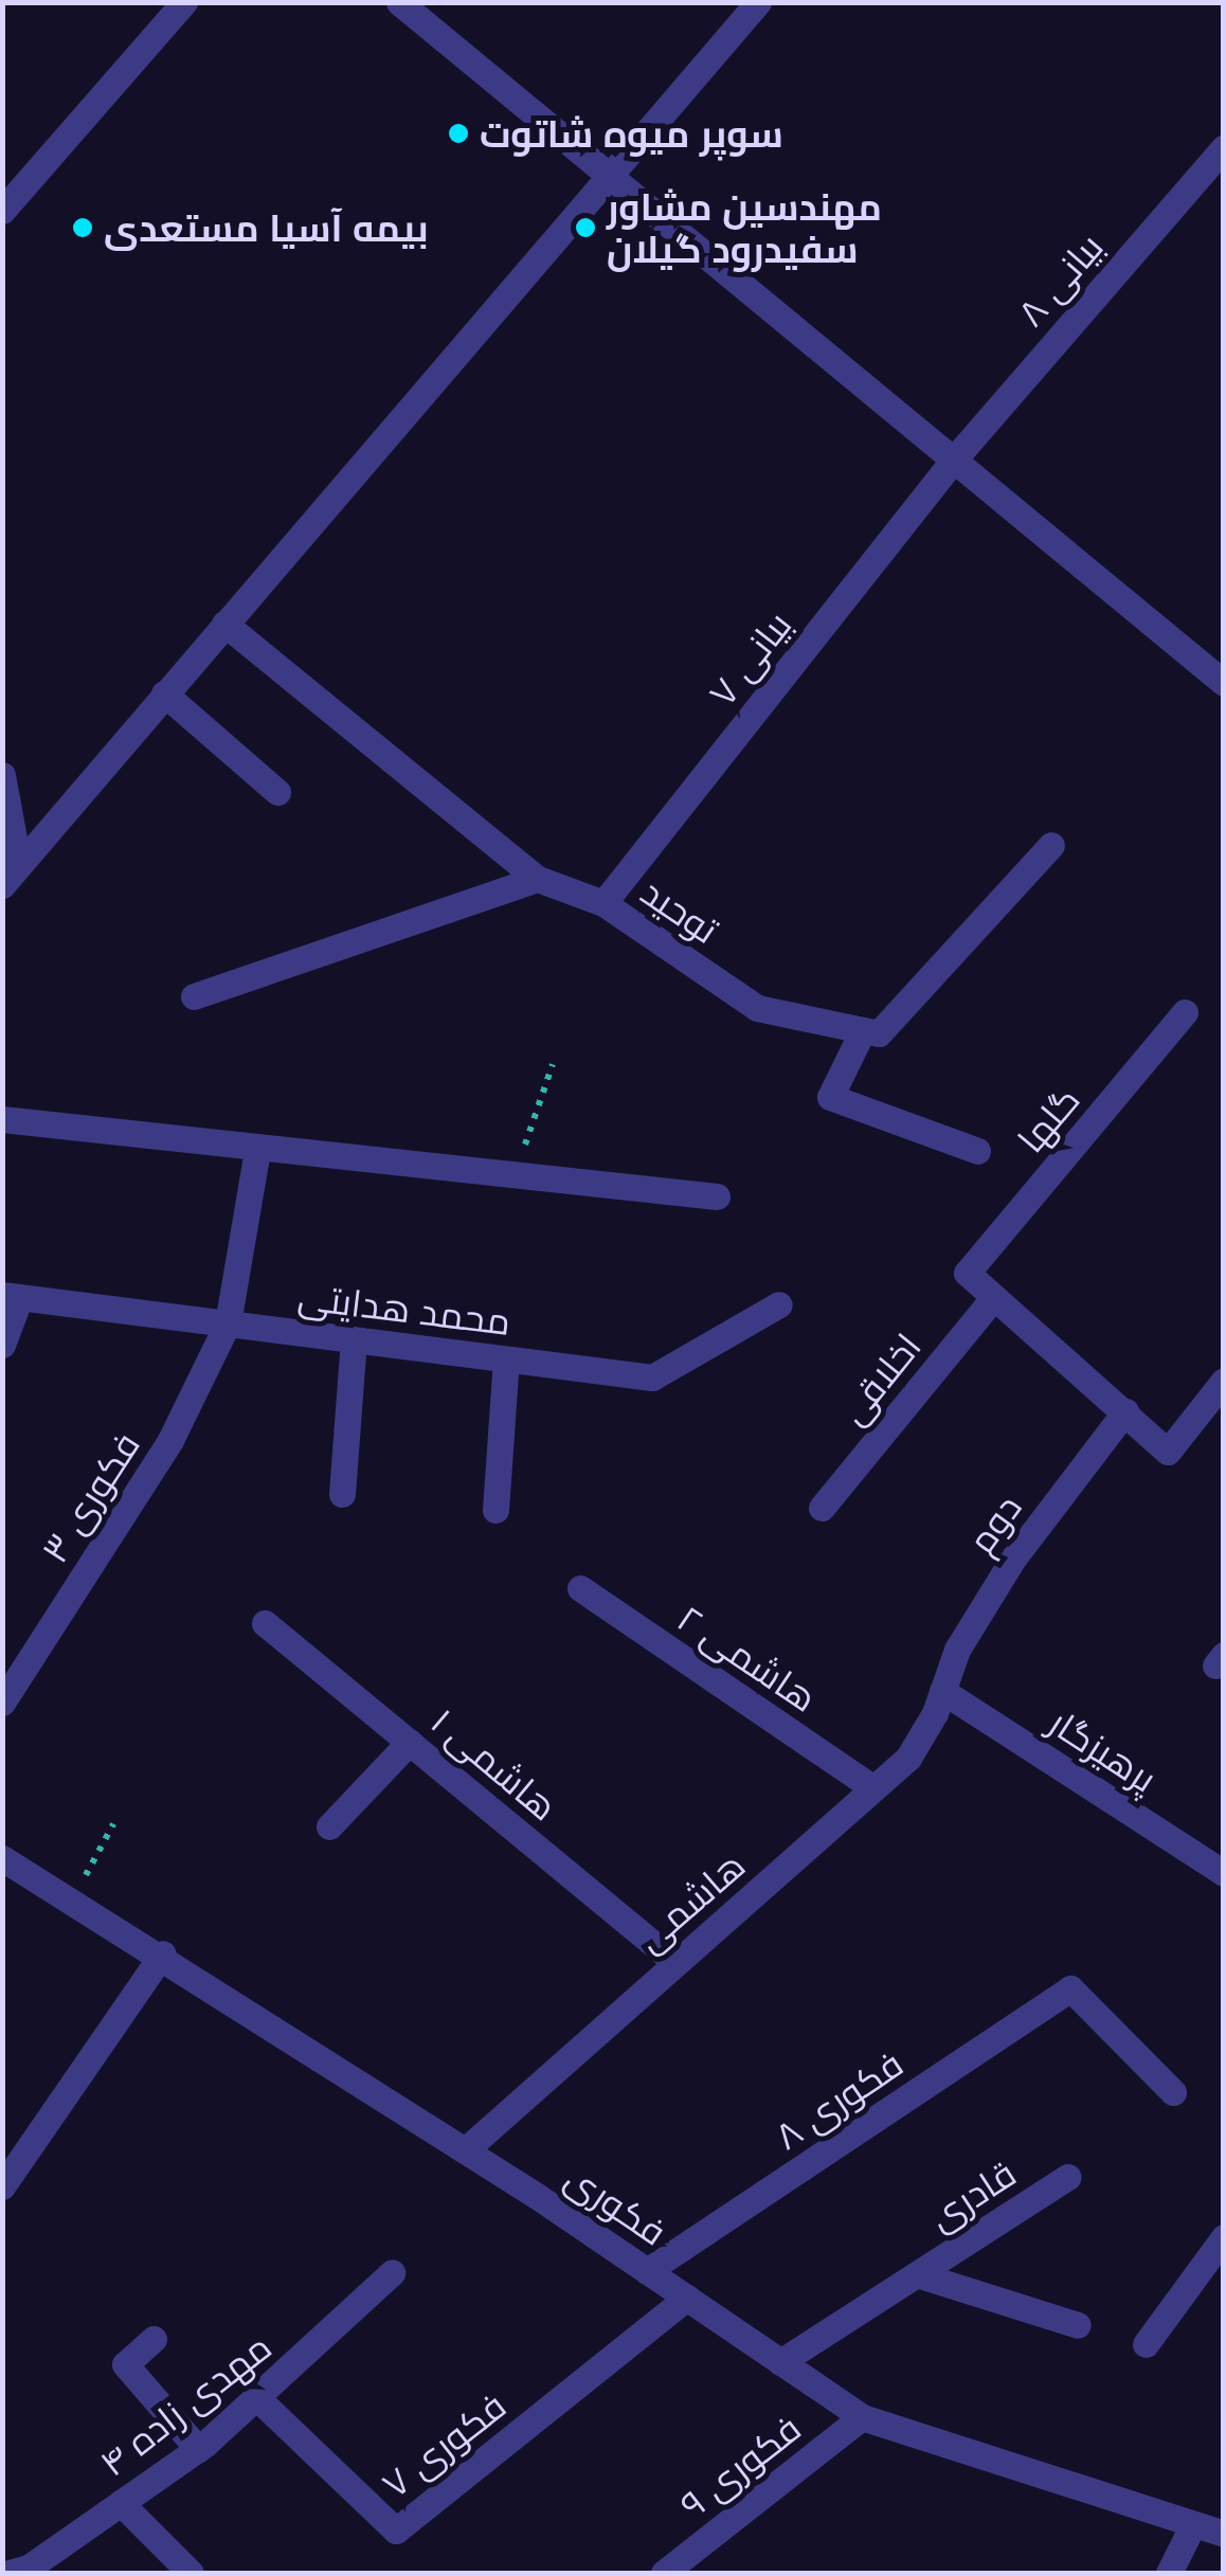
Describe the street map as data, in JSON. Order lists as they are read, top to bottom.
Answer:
{
  "streets": {
    "street": [
      "بیانی ۸",
      "بیانی ۷",
      "توحید",
      "گلها",
      "محمد هدایتی",
      "اخلاقی",
      "فکوری ۳",
      "دوم",
      "هاشمی ۲",
      "پرهیزگار",
      "هاشمی ۱",
      "هاشمی",
      "فکوری ۸",
      "قادری",
      "فکوری",
      "مهدی زاده ۴",
      "فکوری ۷",
      "فکوری ۹"
    ]
  },
  "crossings": [
    ["بیانی ۸", "بیانی ۷"],
    ["بیانی ۷", "توحید"],
    ["گلها", "اخلاقی"],
    ["محمد هدایتی", "فکوری ۳"],
    ["دوم", "پرهیزگار"],
    ["دوم", "هاشمی"],
    ["هاشمی ۲", "هاشمی"],
    ["پرهیزگار", "هاشمی"],
    ["هاشمی ۱", "هاشمی"],
    ["هاشمی", "فکوری"],
    ["فکوری ۸", "فکوری"],
    ["قادری", "فکوری"],
    ["فکوری", "فکوری ۷"],
    ["فکوری", "فکوری ۹"],
    ["مهدی زاده ۴", "فکوری ۷"]
  ],
  "places": ["سوپر میوه شاتوت", "بیمه آسیا مستعدی", "مهندسین مشاور سفیدرود گیلان"]
}
